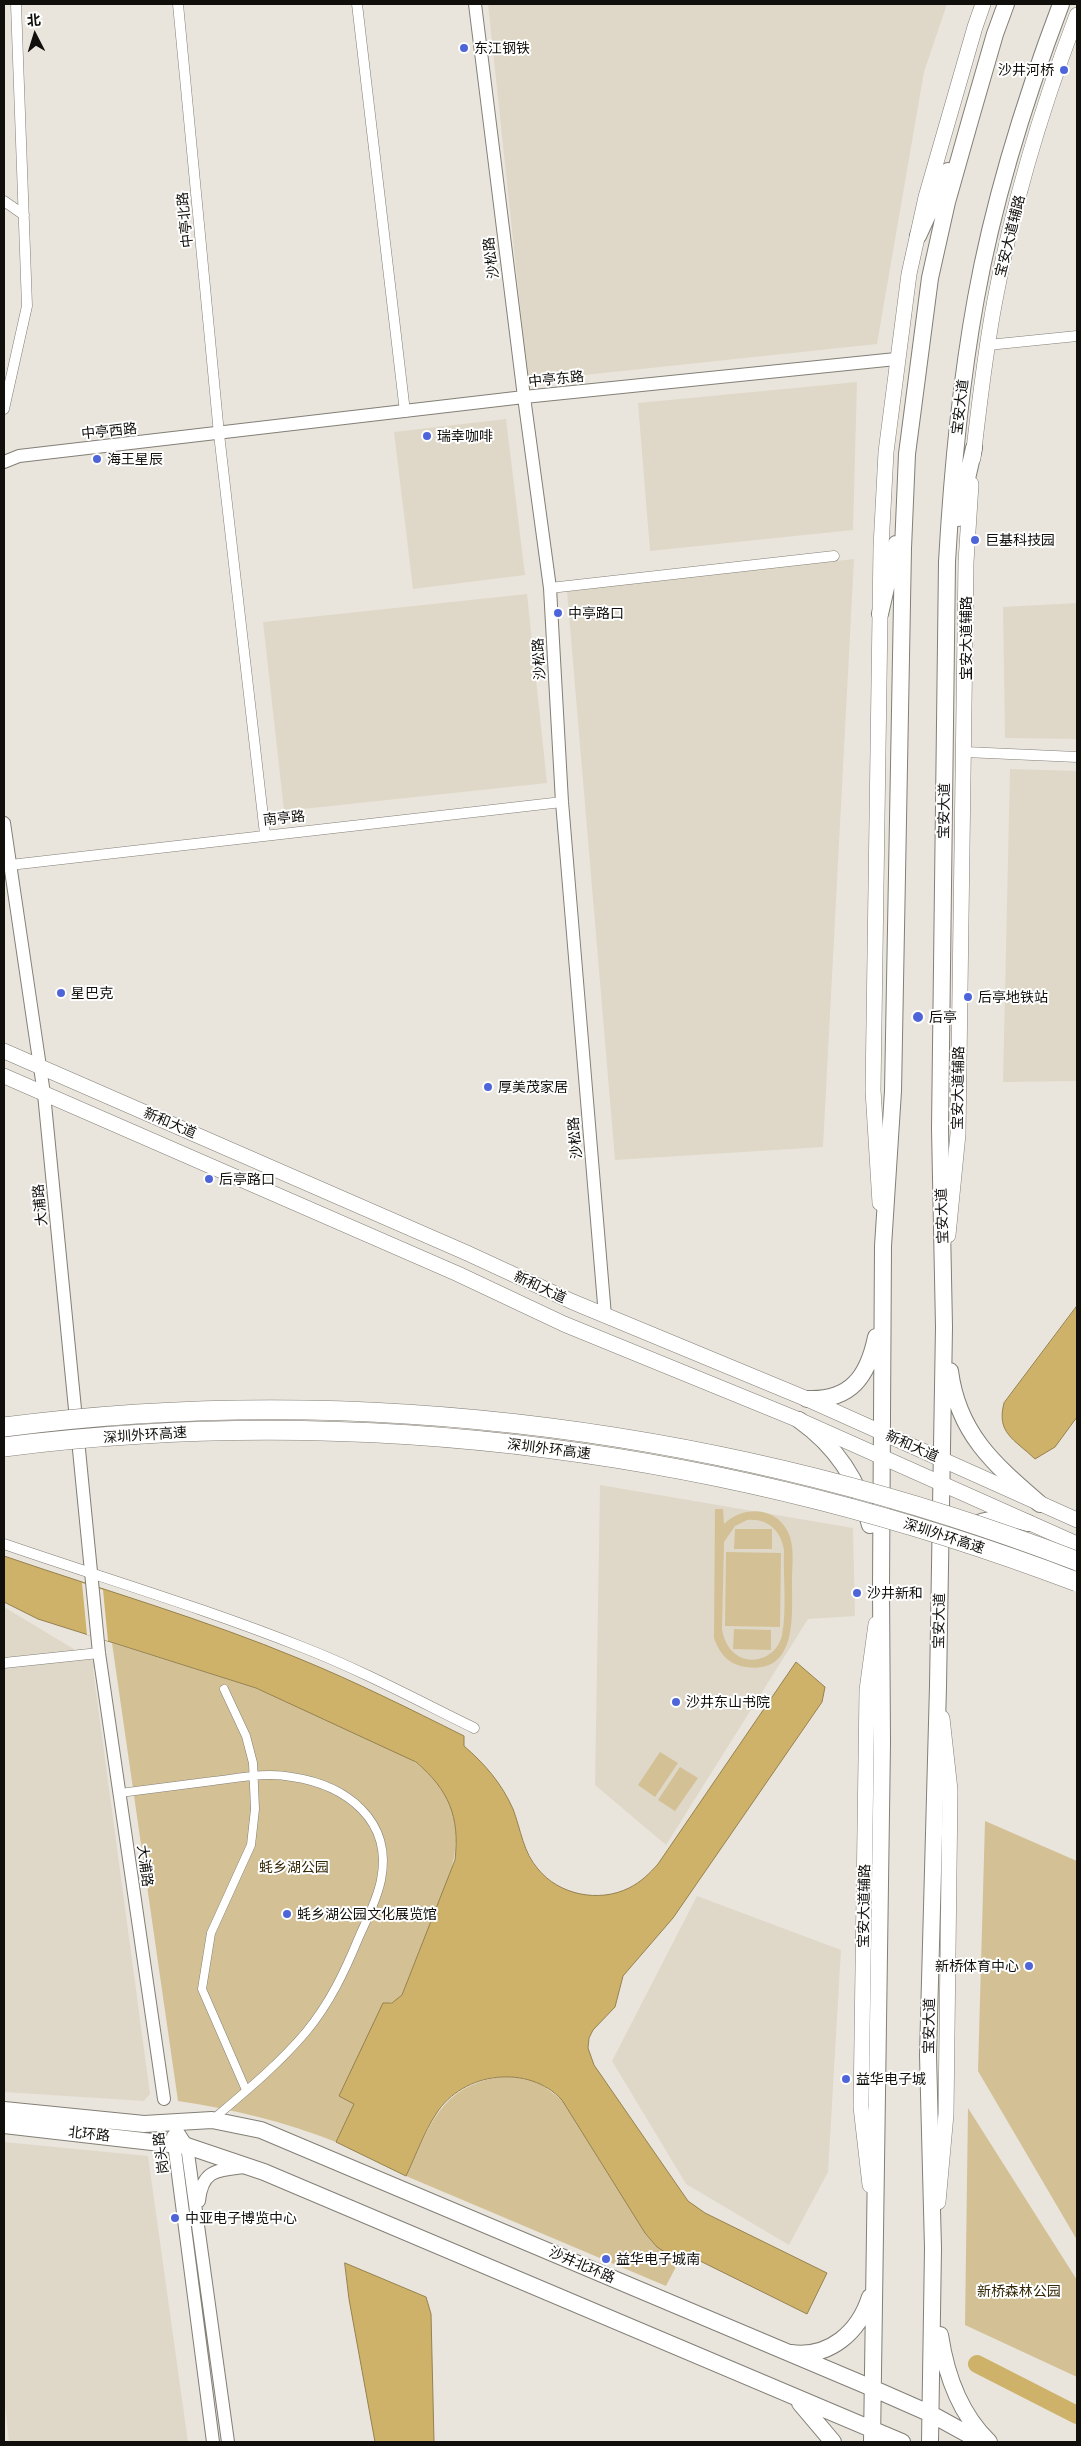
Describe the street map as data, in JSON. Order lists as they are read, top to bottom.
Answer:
{
  "streets": {
    "highway": ["深圳外环高速"],
    "main road": [
      "宝安大道辅路",
      "宝安大道",
      "新和大道",
      "北环路",
      "沙井北环路"
    ],
    "street": [
      "中亭北路",
      "沙松路",
      "中亭东路",
      "中亭西路",
      "南亭路",
      "大浦路",
      "岗头路"
    ]
  },
  "crossings": [
    ["中亭北路", "中亭东路"],
    ["中亭北路", "中亭西路"],
    ["中亭北路", "南亭路"],
    ["宝安大道辅路", "宝安大道"],
    ["沙松路", "中亭东路"],
    ["沙松路", "南亭路"],
    ["沙松路", "新和大道"],
    ["中亭东路", "中亭西路"],
    ["宝安大道", "新和大道"],
    ["宝安大道", "沙井北环路"],
    ["南亭路", "大浦路"],
    ["新和大道", "大浦路"],
    ["北环路", "岗头路"],
    ["北环路", "沙井北环路"],
    ["岗头路", "沙井北环路"]
  ],
  "parks": ["蚝乡湖公园", "新桥森林公园"],
  "places": [
    "东江钢铁",
    "沙井河桥",
    "瑞幸咖啡",
    "海王星辰",
    "巨基科技园",
    "中亭路口",
    "星巴克",
    "后亭地铁站",
    "后亭",
    "厚美茂家居",
    "后亭路口",
    "沙井新和",
    "沙井东山书院",
    "蚝乡湖公园文化展览馆",
    "新桥体育中心",
    "益华电子城",
    "中亚电子博览中心",
    "益华电子城南"
  ],
  "north": "top"
}
